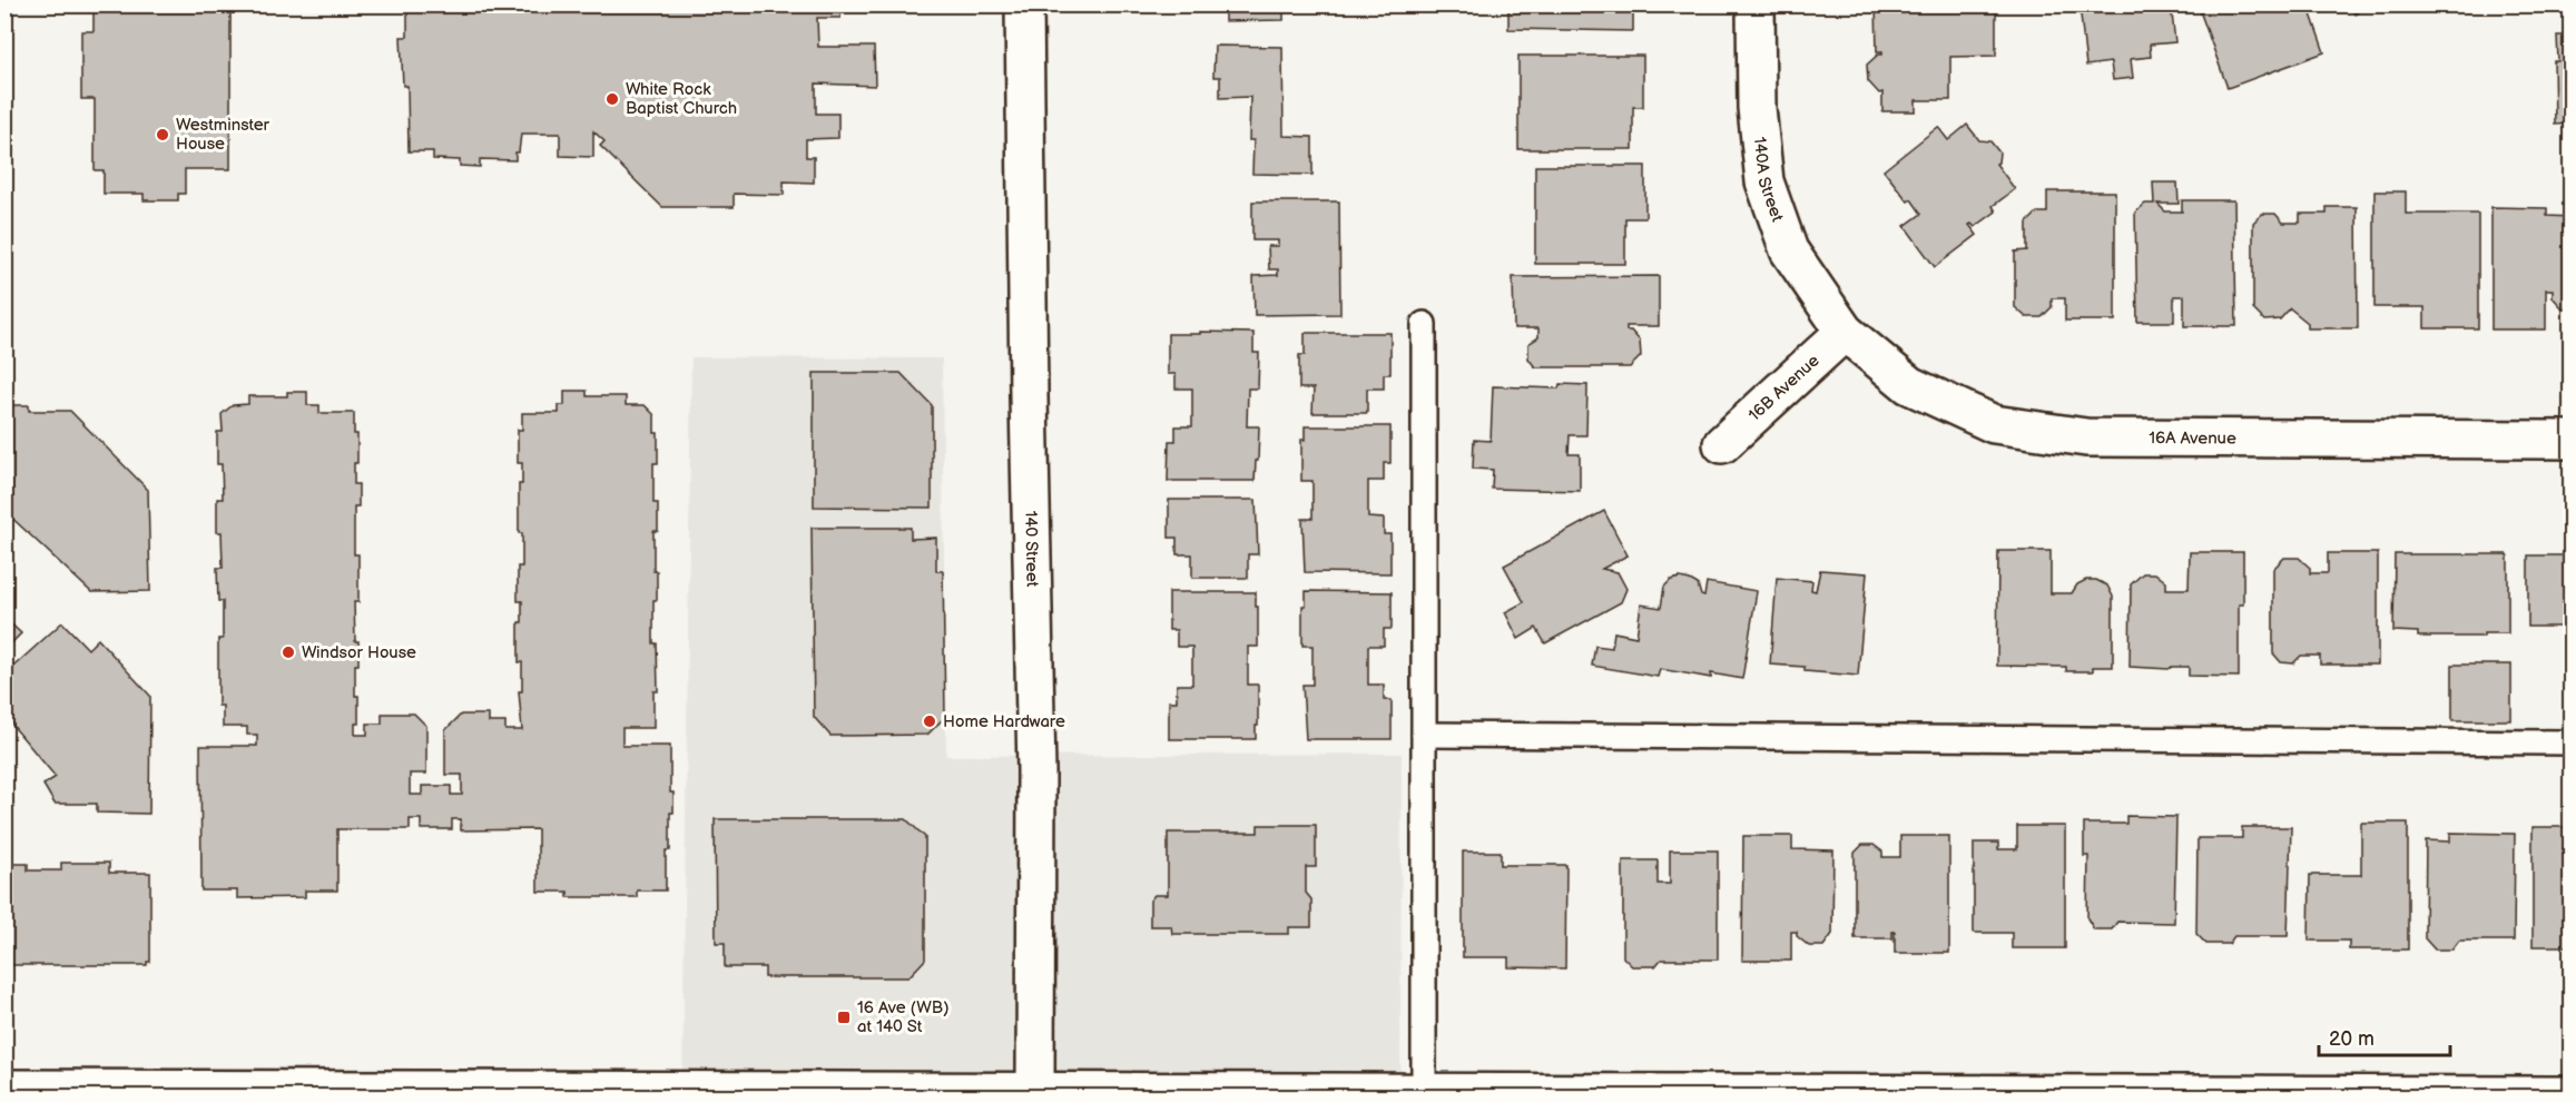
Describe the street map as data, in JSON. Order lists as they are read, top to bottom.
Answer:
{
  "streets": {
    "main road": [
      "140A Street",
      "16B Avenue",
      "16A Avenue",
      "140 Street"
    ]
  },
  "crossings": [
    ["140A Street", "16B Avenue"],
    ["140A Street", "16A Avenue"],
    ["16B Avenue", "16A Avenue"]
  ],
  "places": {
    "other": [
      "White Rock Baptist Church",
      "Westminster House",
      "Windsor House",
      "Home Hardware"
    ],
    "transit": ["16 Ave (WB) at 140 St"]
  },
  "scale_bar": "20 m"
}
